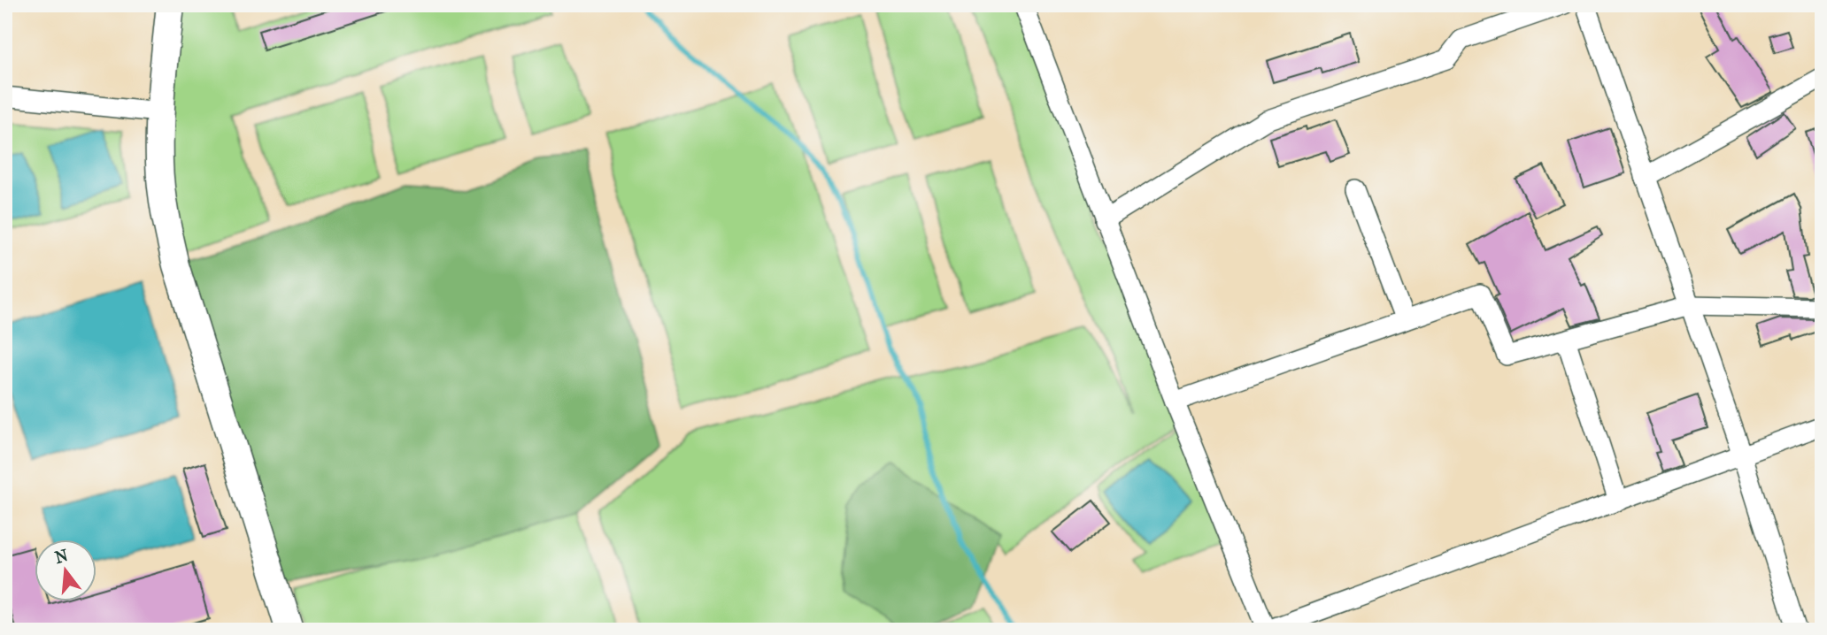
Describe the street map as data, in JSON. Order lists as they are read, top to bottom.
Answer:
{
  "north": "top"
}
